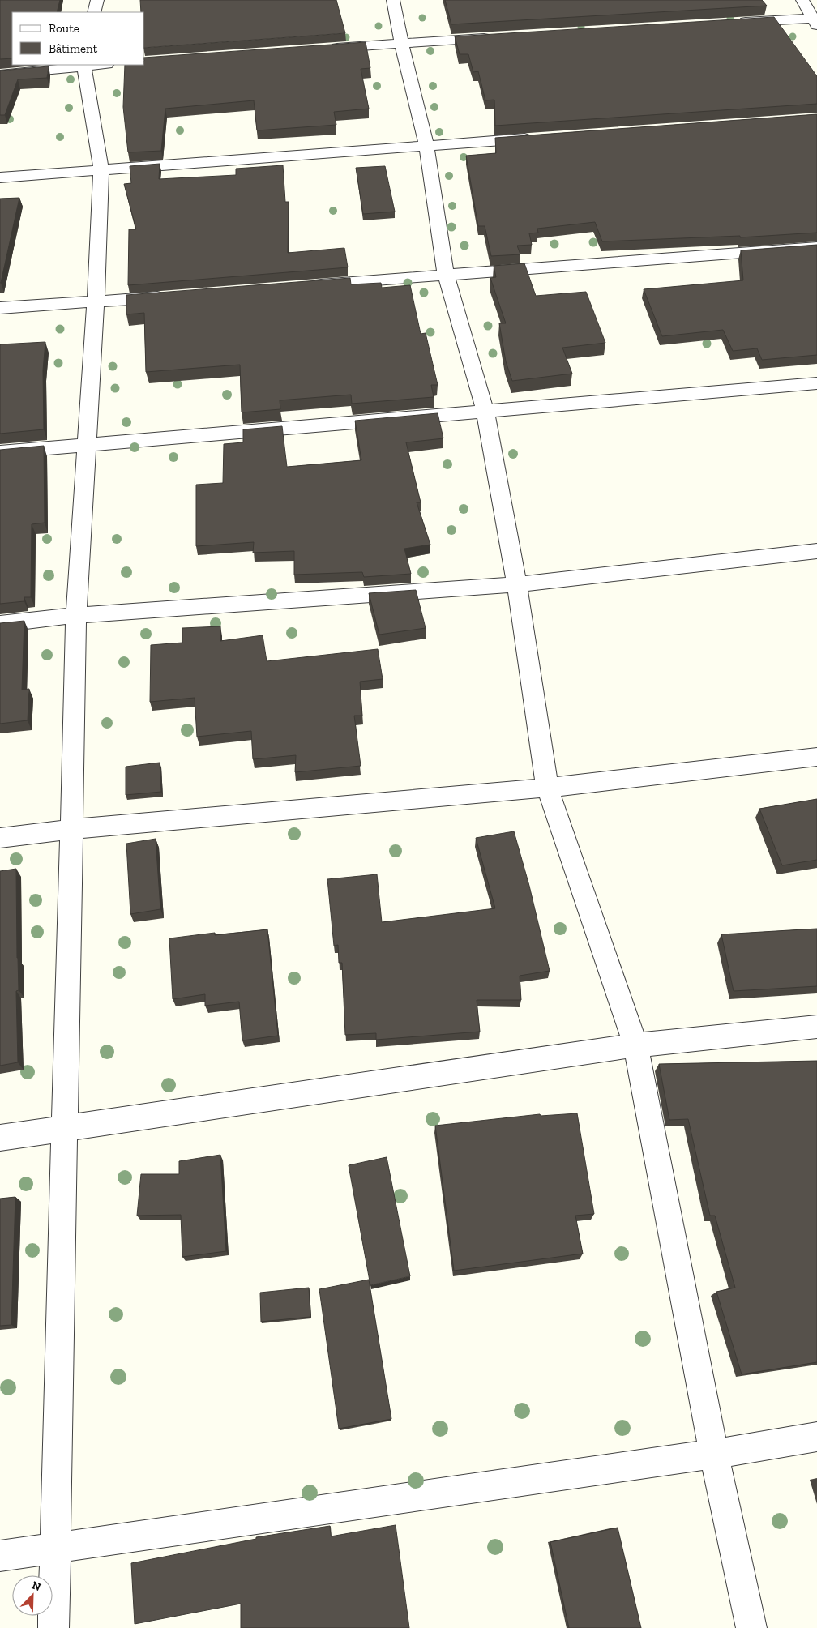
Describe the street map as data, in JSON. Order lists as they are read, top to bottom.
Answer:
{
  "legend": ["Route", "Bâtiment"],
  "north": "top right"
}
